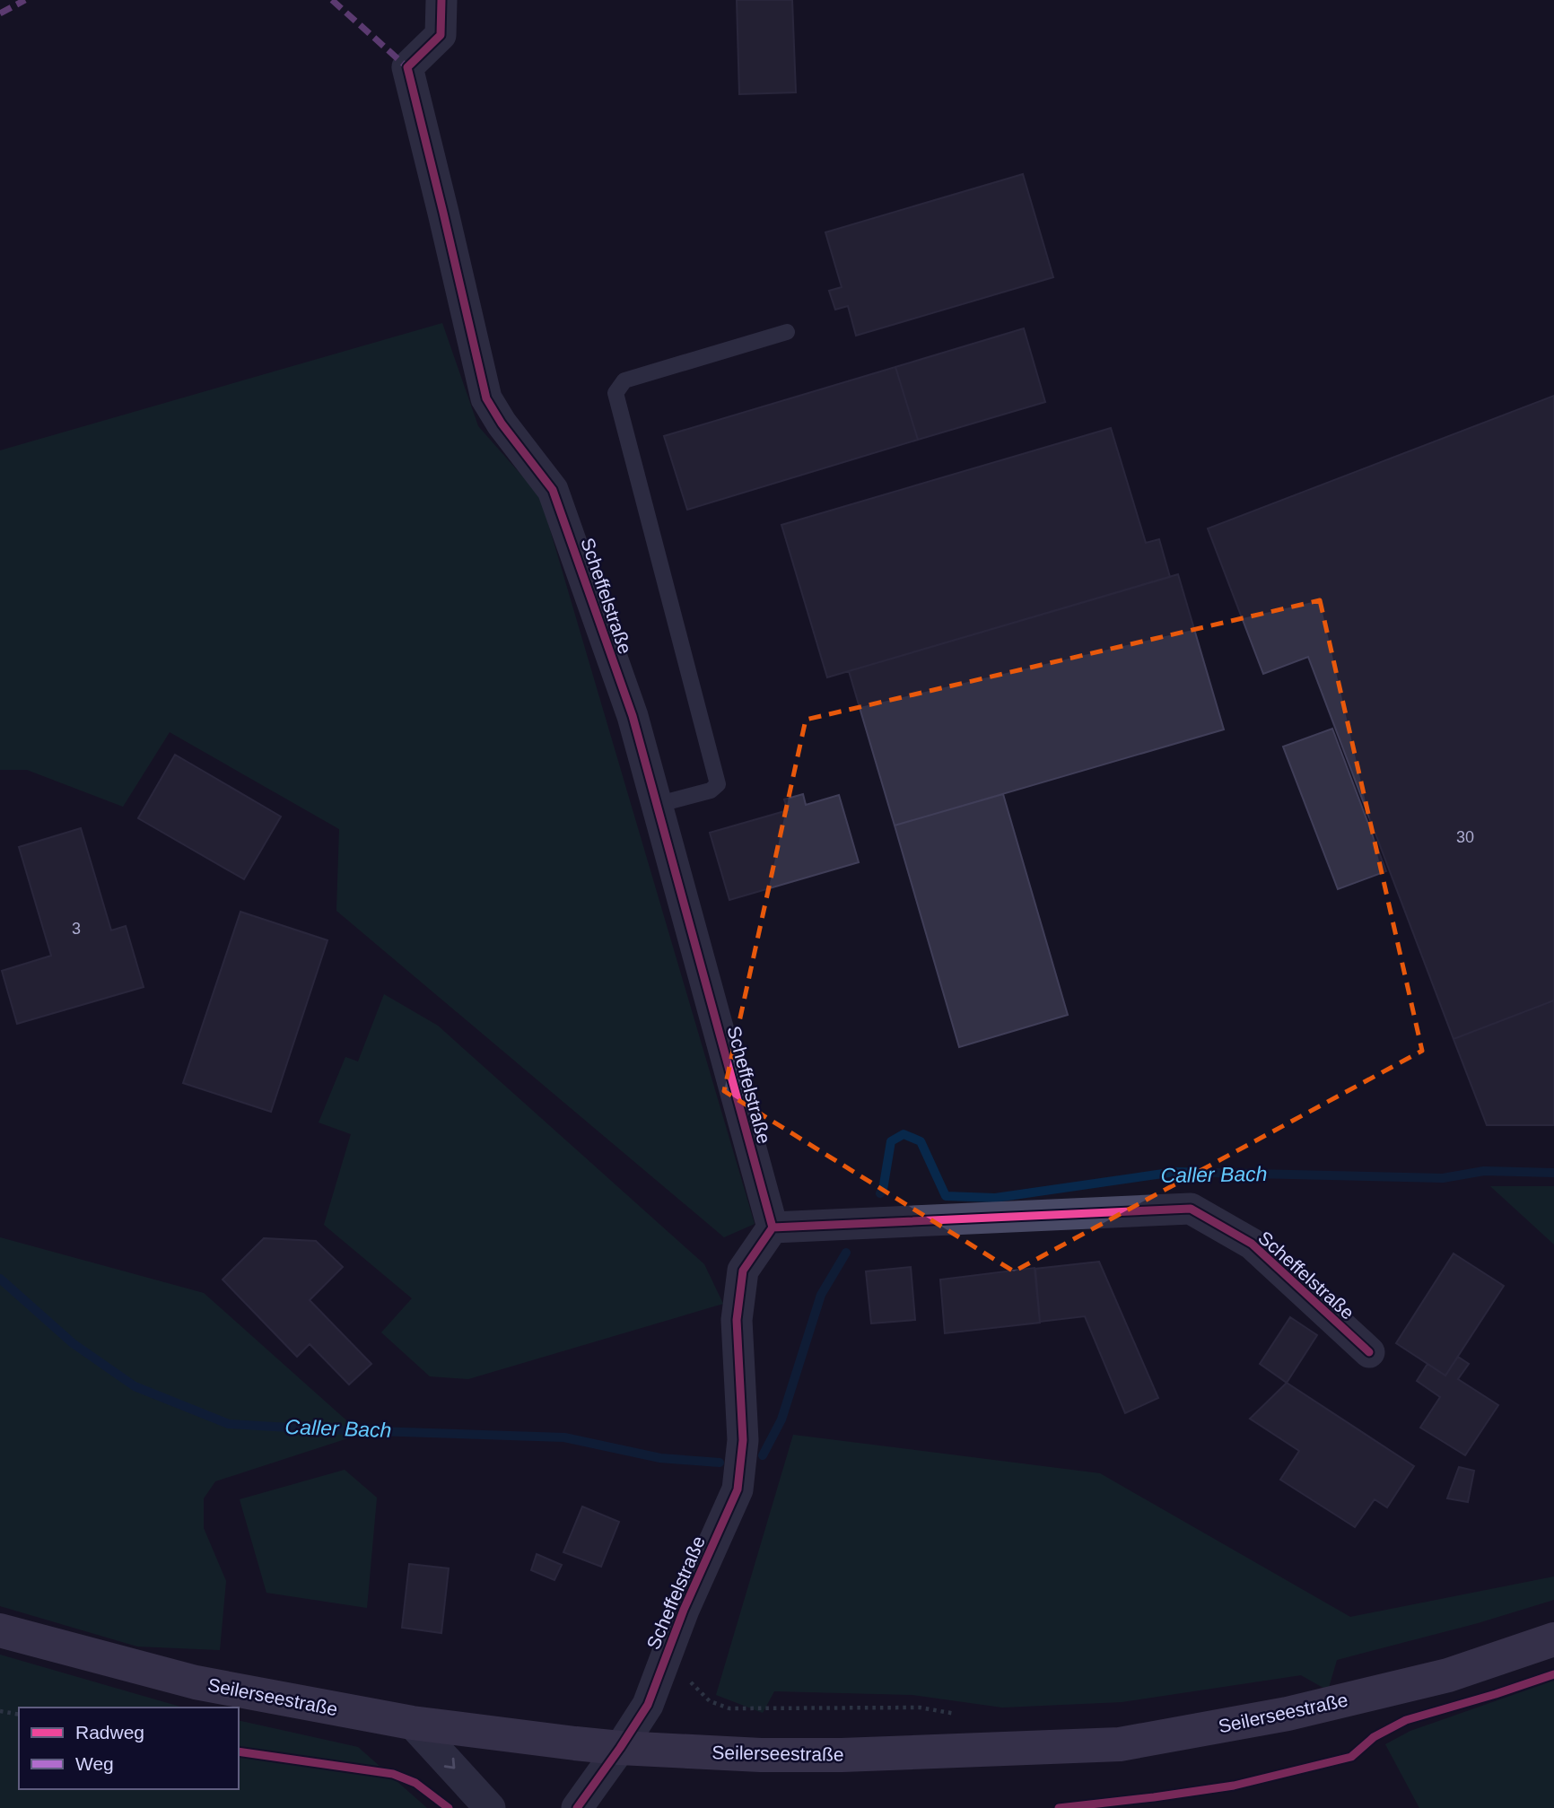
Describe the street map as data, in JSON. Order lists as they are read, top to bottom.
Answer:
{
  "streets": {
    "main road": ["Seilerseestraße"],
    "street": ["Scheffelstraße"]
  },
  "crossings": [
    ["Scheffelstraße", "Seilerseestraße"]
  ],
  "water": ["Caller Bach"],
  "house_numbers": ["30", "3"],
  "legend": ["Radweg", "Weg"]
}
